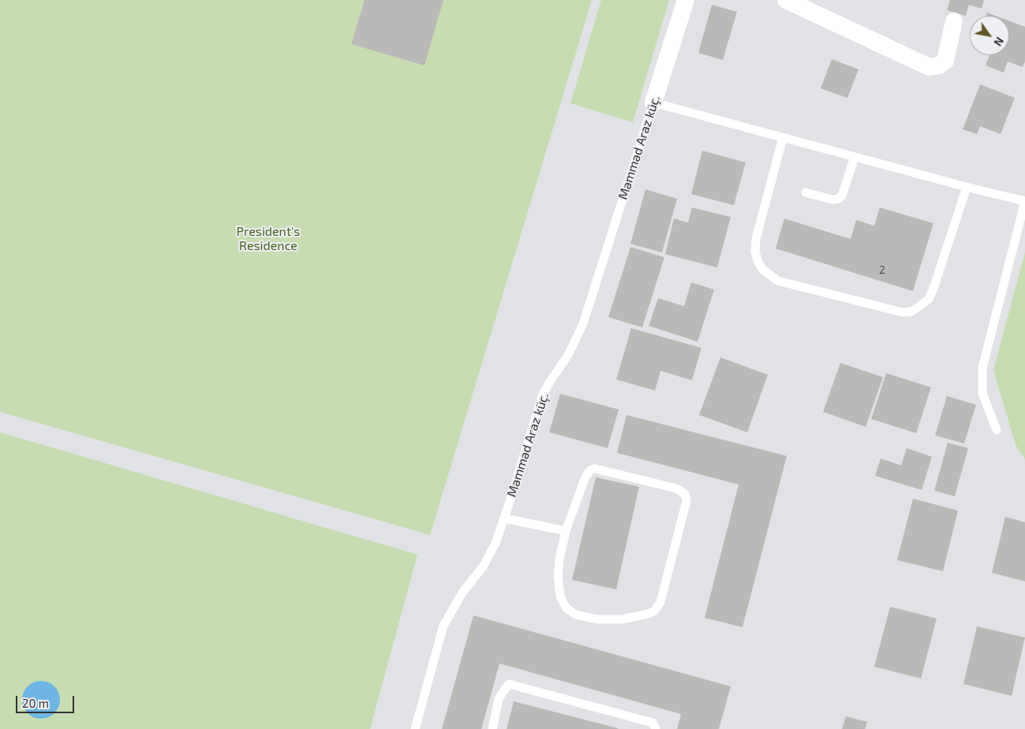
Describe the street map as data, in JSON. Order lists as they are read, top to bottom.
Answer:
{
  "streets": {
    "street": ["Məmməd Araz küç."]
  },
  "parks": ["President's Residence"],
  "house_numbers": ["2"],
  "scale_bar": "20 m",
  "north": "bottom right"
}
